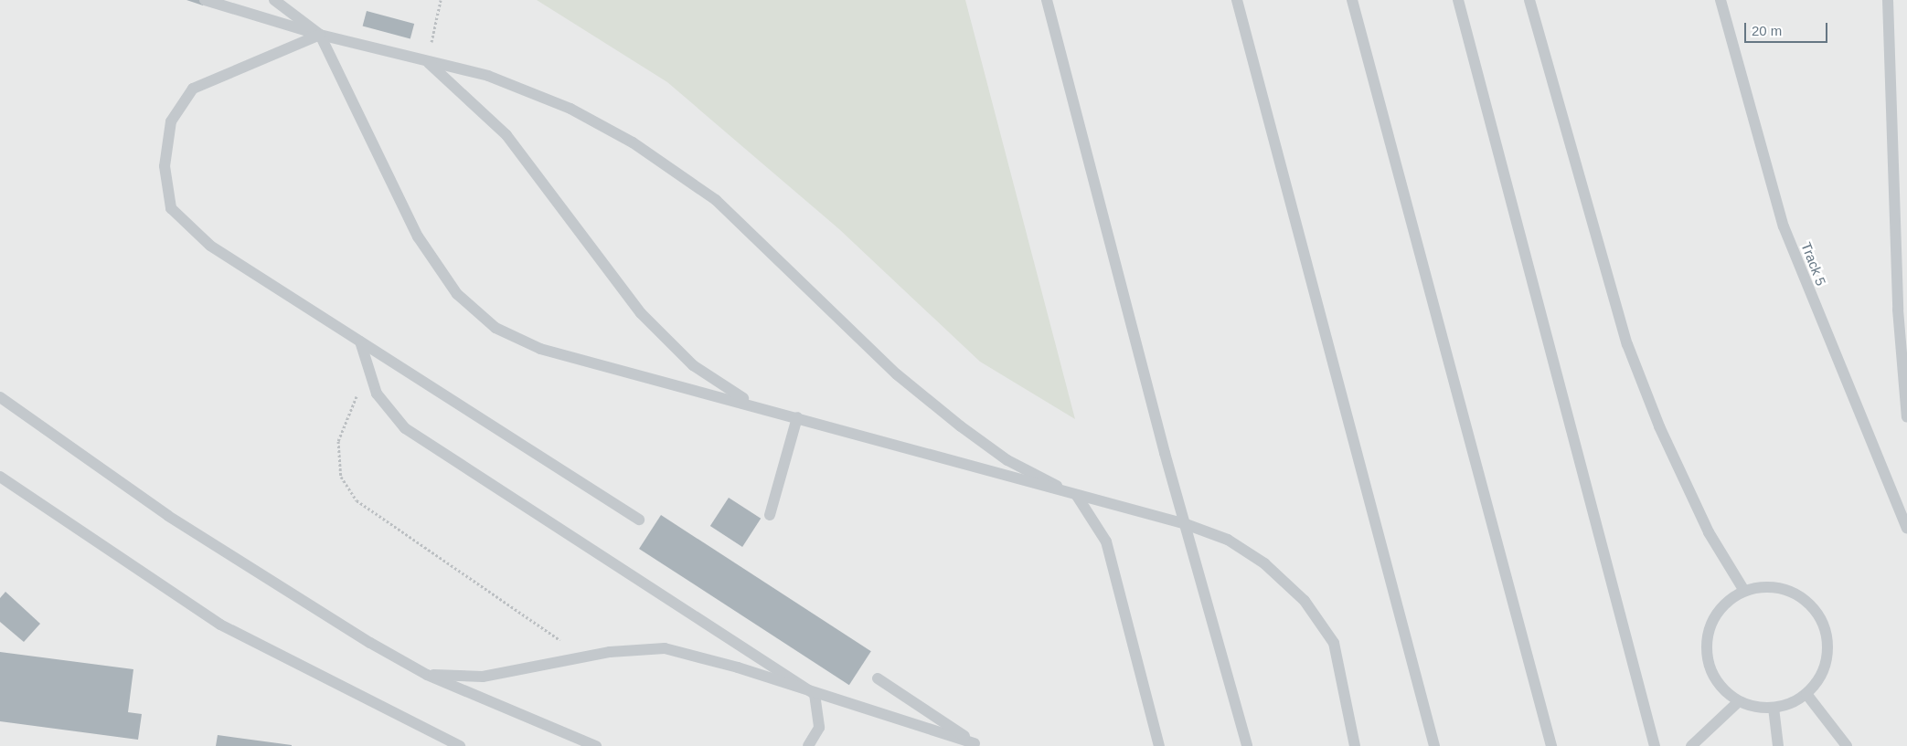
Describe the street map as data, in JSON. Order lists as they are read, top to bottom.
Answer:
{
  "streets": {
    "lane": ["Track 5"]
  },
  "scale_bar": "20 m"
}
